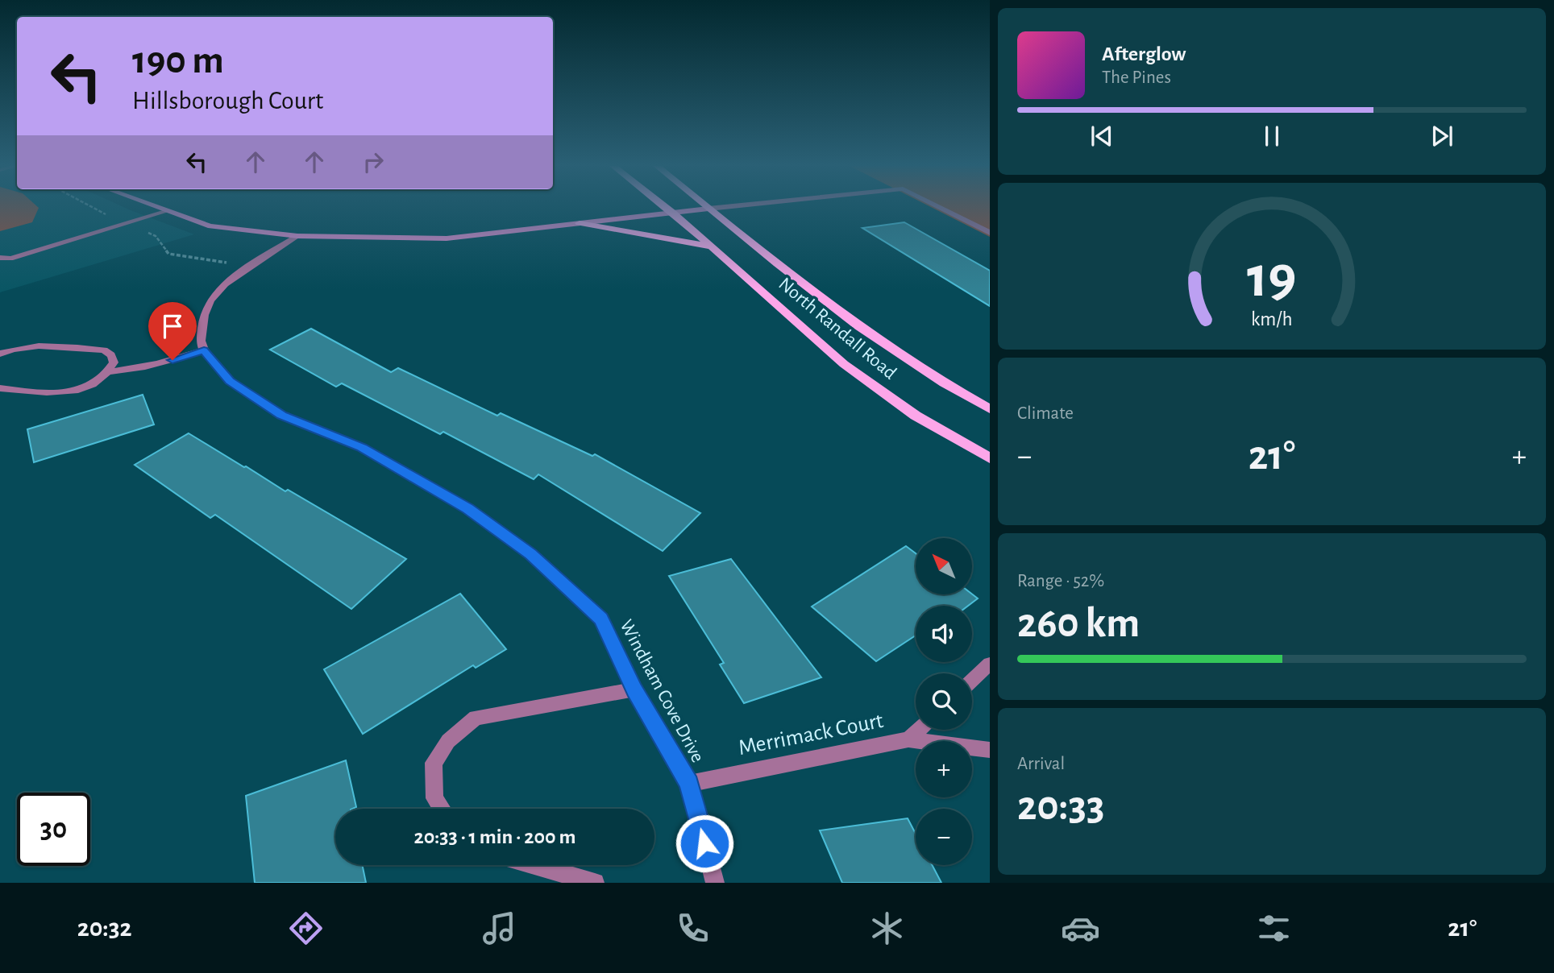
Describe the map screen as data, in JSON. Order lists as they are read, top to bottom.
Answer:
{
  "streets": {
    "main road": ["North Randall Road"],
    "street": ["Windham Cove Drive", "Merrimack Court"]
  },
  "crossings": [
    ["Windham Cove Drive", "Merrimack Court"]
  ],
  "north": "top left",
  "page": {
    "turn": ["190 m", "Hillsborough Court"],
    "song": ["Afterglow", "The Pines"],
    "tile": [
      "Climate",
      ["Range · 52%", "260 km"],
      ["Arrival", "20:33"]
    ],
    "heat": ["−", "21°", "+"],
    "map_buttons": ["+", "−"],
    "limit": "30",
    "trip": "20:33 · 1 min · 200 m",
    "tabs": ["20:32", "21°"],
    "gauge": ["19", "km/h"]
  }
}
